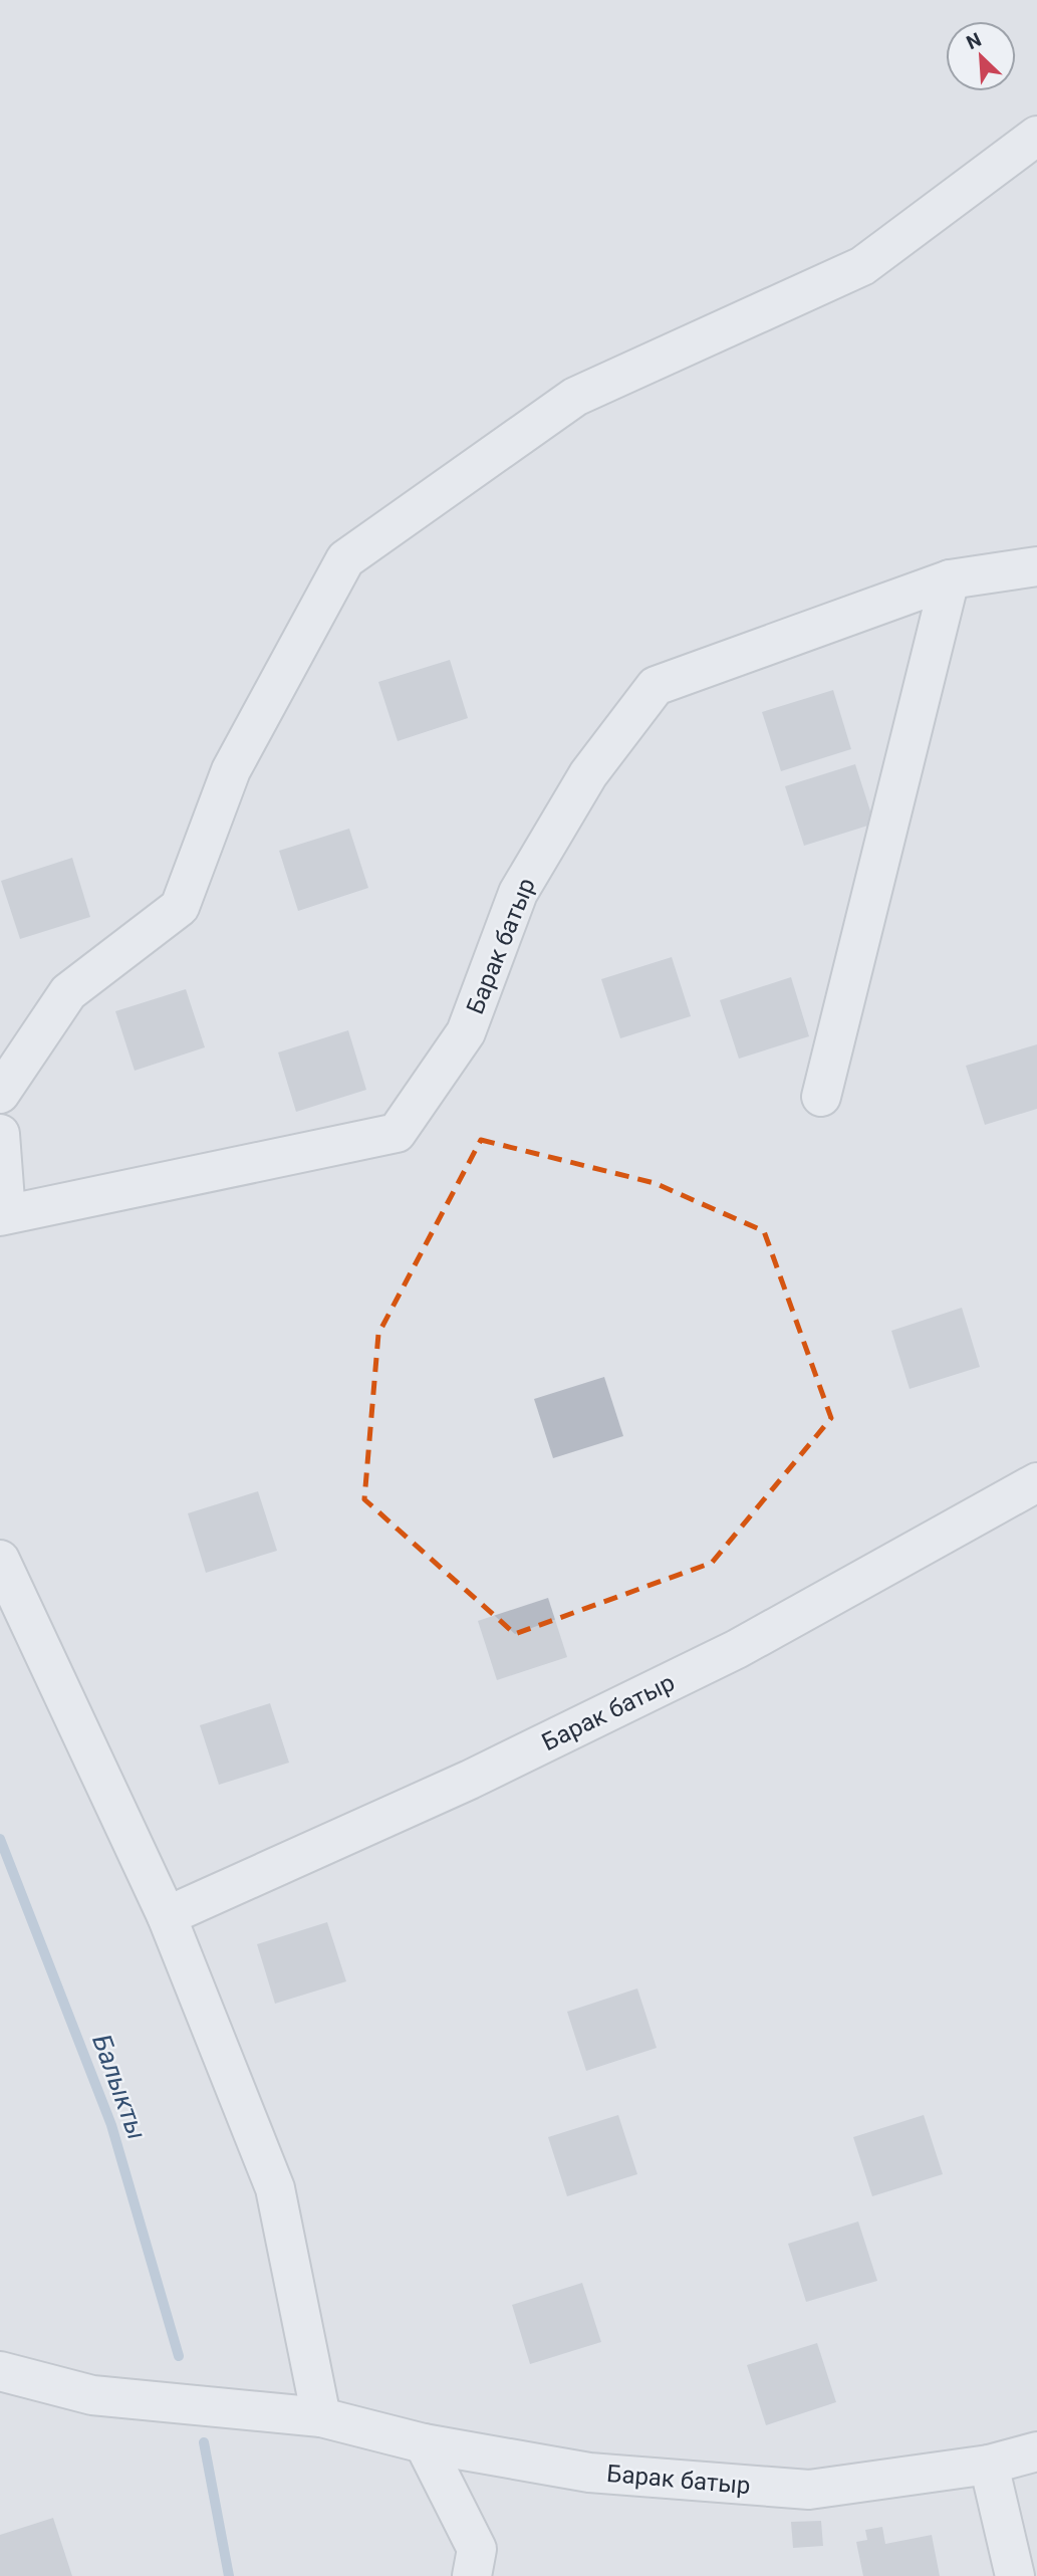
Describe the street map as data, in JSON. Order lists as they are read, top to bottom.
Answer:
{
  "streets": {
    "street": ["Барак батыр"]
  },
  "water": ["Балыкты"],
  "north": "top left"
}
